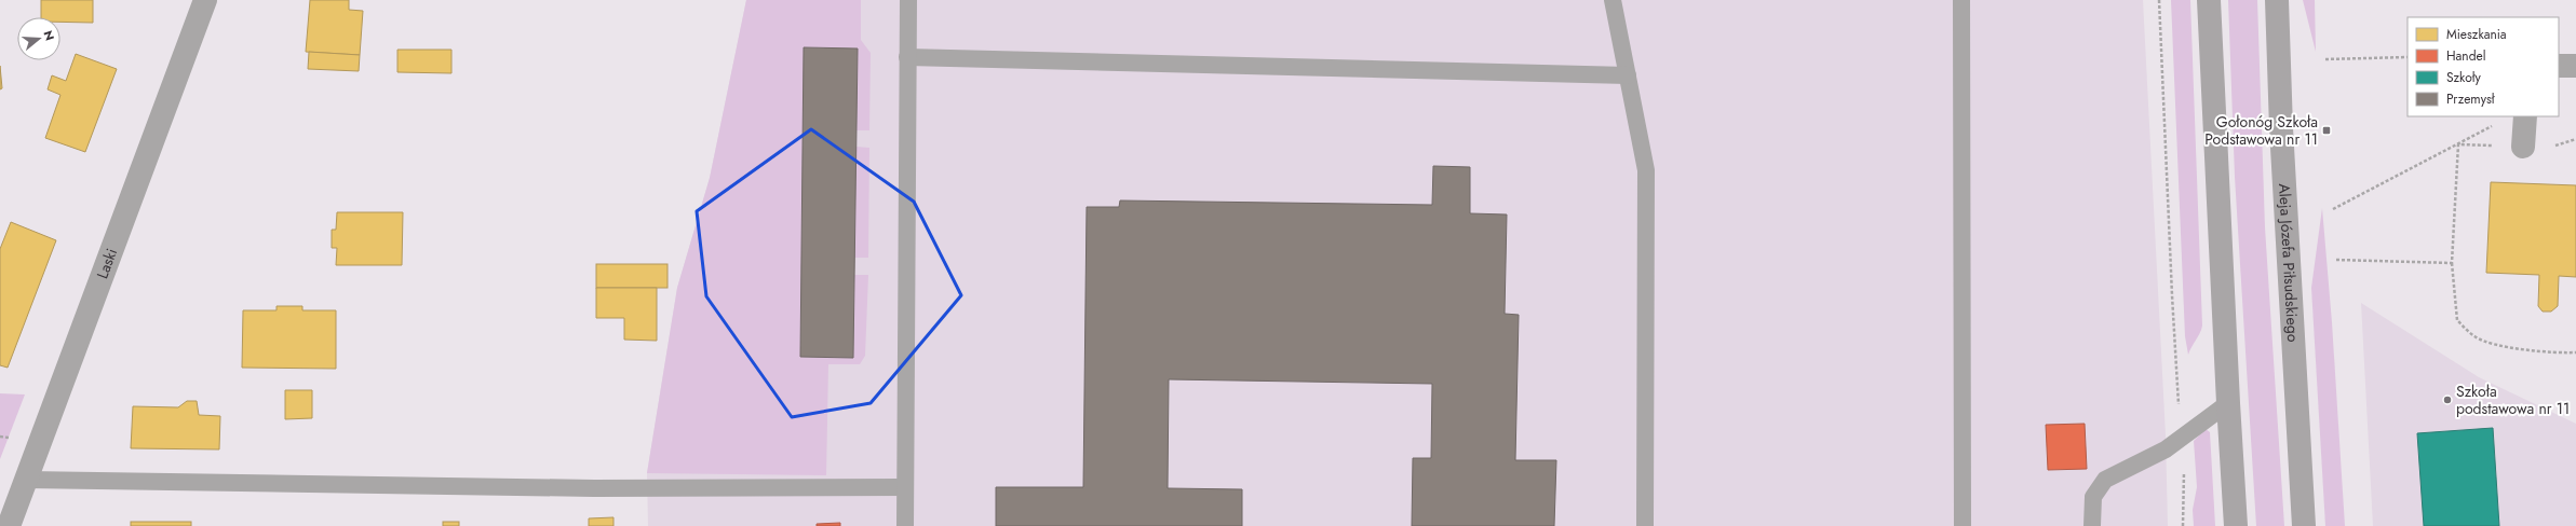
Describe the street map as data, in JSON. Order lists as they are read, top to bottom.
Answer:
{
  "streets": {
    "street": ["Laski", "Aleja Józefa Piłsudskiego"]
  },
  "places": {
    "transit": ["Gołonóg Szkoła Podstawowa nr 11"],
    "other": ["Szkoła podstawowa nr 11"]
  },
  "legend": [
    "Mieszkania",
    "Handel",
    "Szkoły",
    "Przemysł"
  ],
  "north": "right"
}
